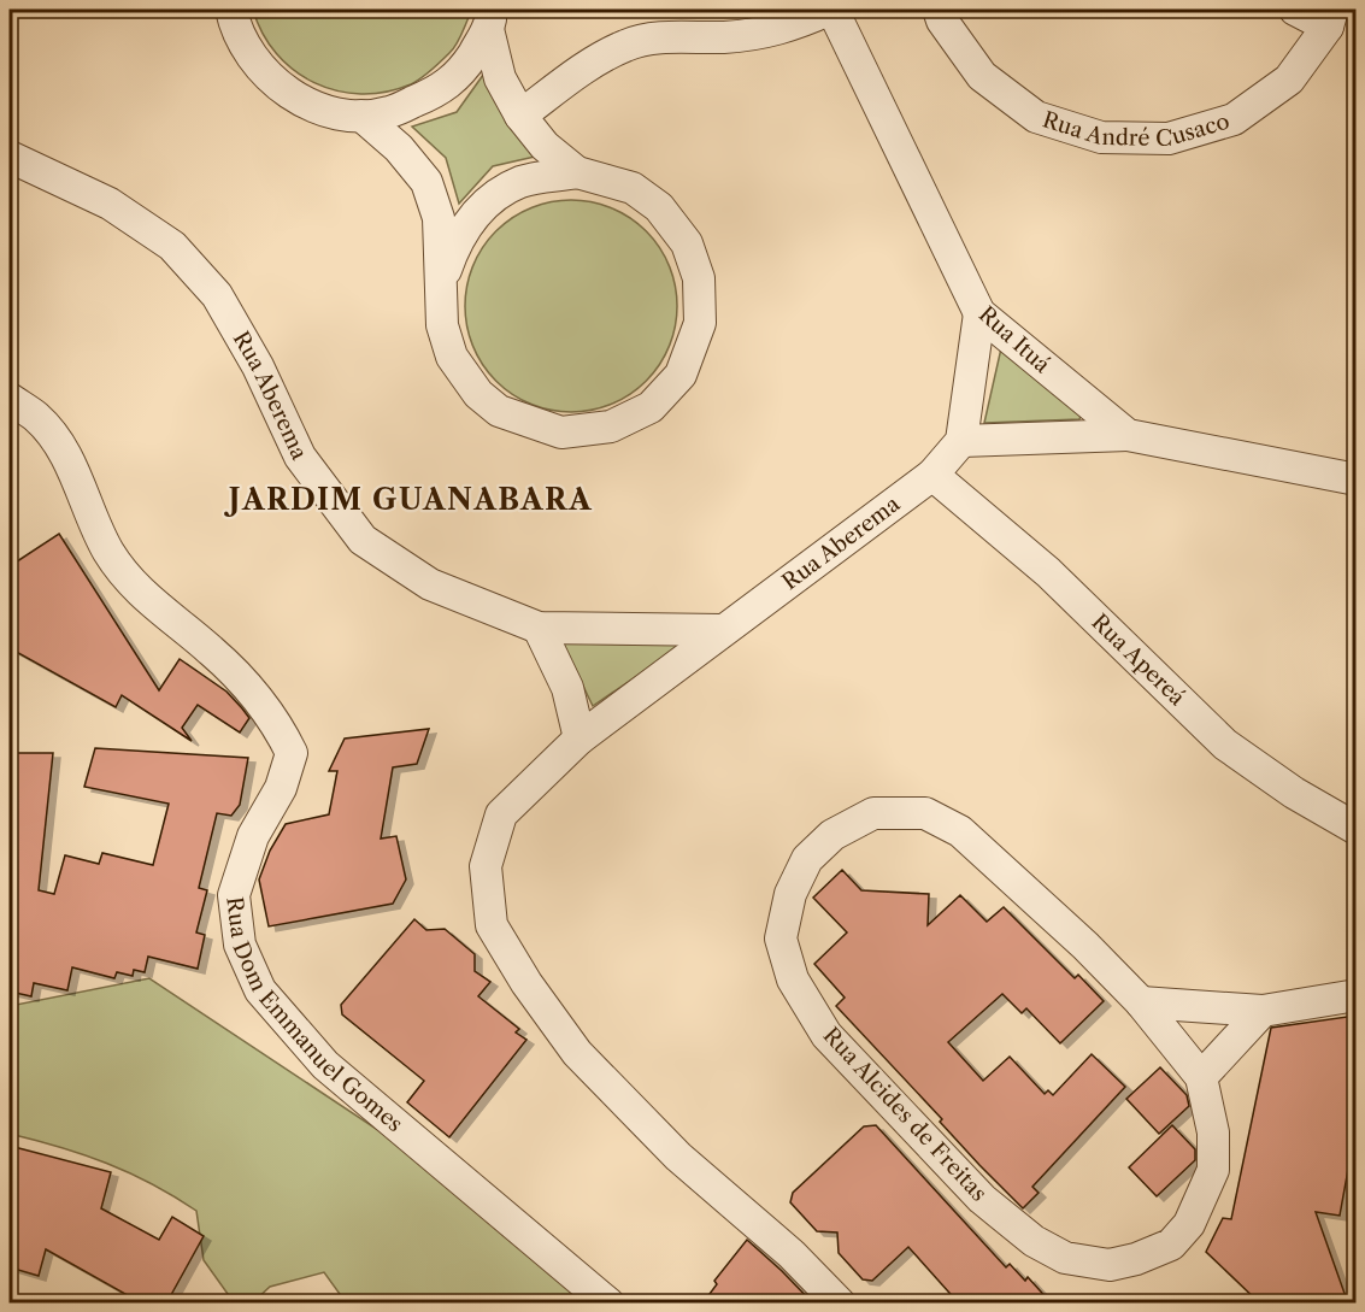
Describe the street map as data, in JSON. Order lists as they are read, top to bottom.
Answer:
{
  "streets": {
    "street": [
      "Rua André Cusaco",
      "Rua Ituá",
      "Rua Aberema",
      "Rua Apereá",
      "Rua Dom Emmanuel Gomes",
      "Rua Alcides de Freitas"
    ]
  },
  "crossings": [
    ["Rua Aberema", "Rua Apereá"]
  ],
  "districts": ["JARDIM GUANABARA"]
}
